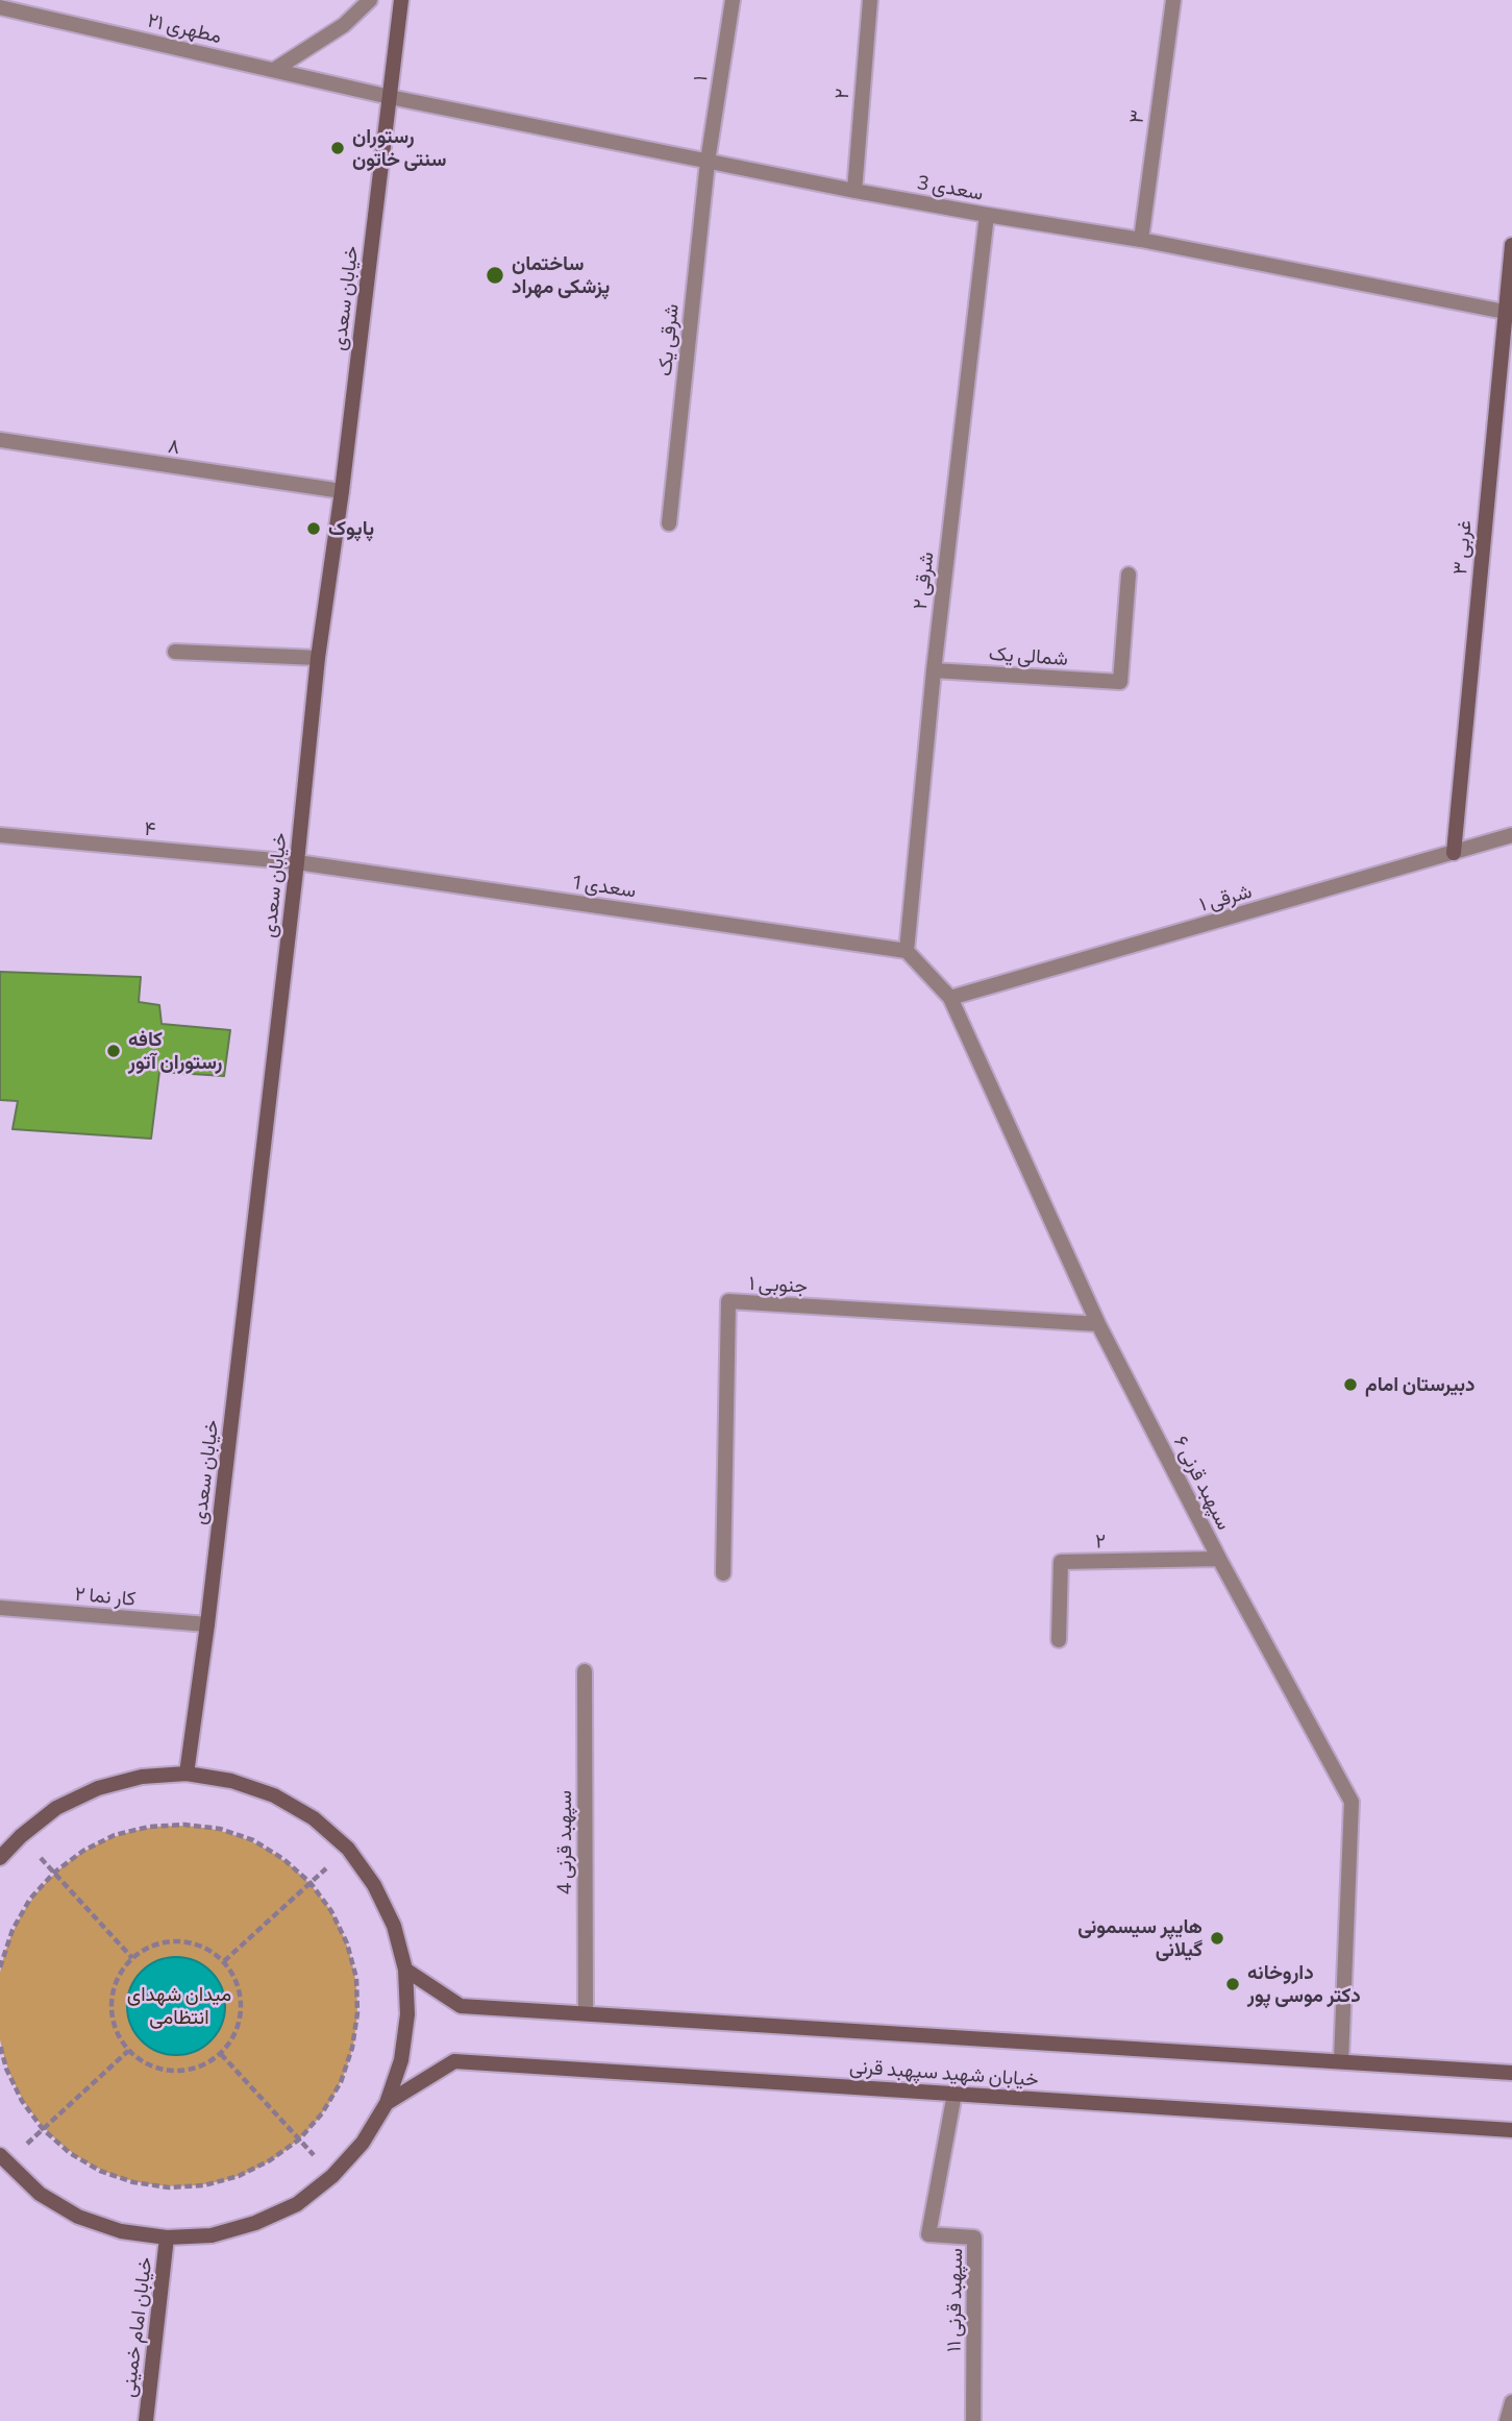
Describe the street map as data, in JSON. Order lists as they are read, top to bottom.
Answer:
{
  "streets": {
    "main road": [
      "خیابان سعدی",
      "۳ غربی",
      "خیابان شهید سپهبد قرنی",
      "خیابان امام خمینی"
    ],
    "street": [
      "مطهری ۲۱",
      "۱",
      "۲",
      "۳",
      "سعدی 3",
      "شرقی یک",
      "۸",
      "شرقی ۲",
      "شمالی یک",
      "۴",
      "سعدی 1",
      "شرقی ۱",
      "۱ جنوبی",
      "سپهبد قرنی ۶",
      "کار نما ۲",
      "سپهبد قرنی 4",
      "سپهبد قرنی ۱۱"
    ]
  },
  "crossings": [
    ["مطهری ۲۱", "سعدی 3"],
    ["مطهری ۲۱", "خیابان سعدی"],
    ["۱", "سعدی 3"],
    ["۱", "شرقی یک"],
    ["۲", "سعدی 3"],
    ["۲", "سپهبد قرنی ۶"],
    ["۳", "سعدی 3"],
    ["سعدی 3", "خیابان سعدی"],
    ["سعدی 3", "شرقی یک"],
    ["سعدی 3", "۳ غربی"],
    ["سعدی 3", "شرقی ۲"],
    ["خیابان سعدی", "۸"],
    ["خیابان سعدی", "۴"],
    ["خیابان سعدی", "سعدی 1"],
    ["خیابان سعدی", "کار نما ۲"],
    ["۳ غربی", "شرقی ۱"],
    ["شرقی ۲", "شمالی یک"],
    ["شرقی ۲", "سعدی 1"],
    ["شرقی ۲", "سپهبد قرنی ۶"],
    ["۴", "سعدی 1"],
    ["سعدی 1", "سپهبد قرنی ۶"],
    ["شرقی ۱", "سپهبد قرنی ۶"],
    ["۱ جنوبی", "سپهبد قرنی ۶"],
    ["سپهبد قرنی ۶", "خیابان شهید سپهبد قرنی"],
    ["سپهبد قرنی 4", "خیابان شهید سپهبد قرنی"],
    ["خیابان شهید سپهبد قرنی", "سپهبد قرنی ۱۱"]
  ],
  "parks": ["میدان شهدای انتظامی"],
  "places": [
    "رستوران سنتی خاتون",
    "ساختمان پزشکی مهراد",
    "پاپوک",
    "کافه رستوران آتور",
    "دبیرستان امام",
    "هایپر سیسمونی گیلانی",
    "داروخانه دکتر موسی پور"
  ]
}
